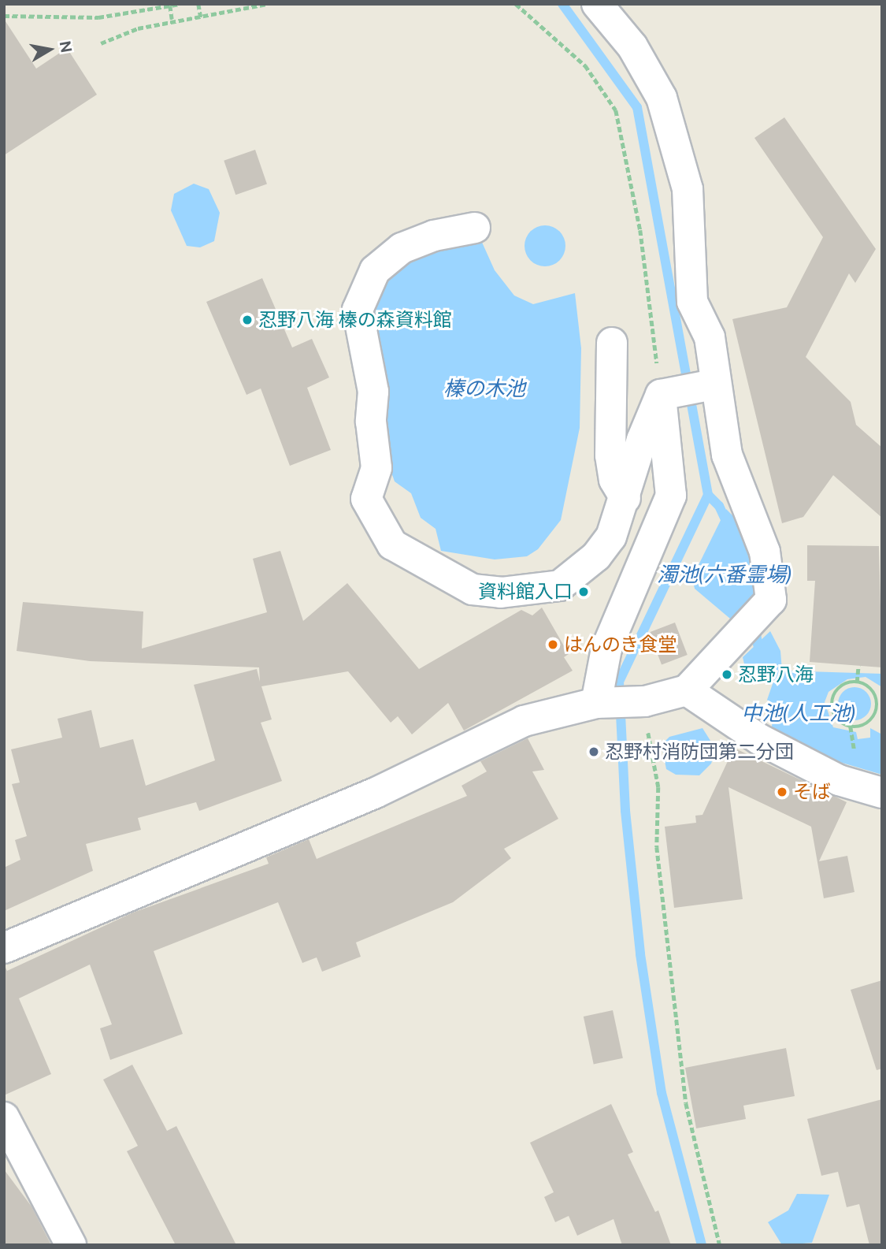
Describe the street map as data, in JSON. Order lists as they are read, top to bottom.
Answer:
{
  "water": ["榛の木池", "濁池(六番霊場)", "中池(人工池)"],
  "places": [
    "忍野八海 榛の森資料館",
    "資料館入口",
    "はんのき食堂",
    "忍野八海",
    "忍野村消防団第二分団",
    "そば"
  ],
  "north": "right"
}
